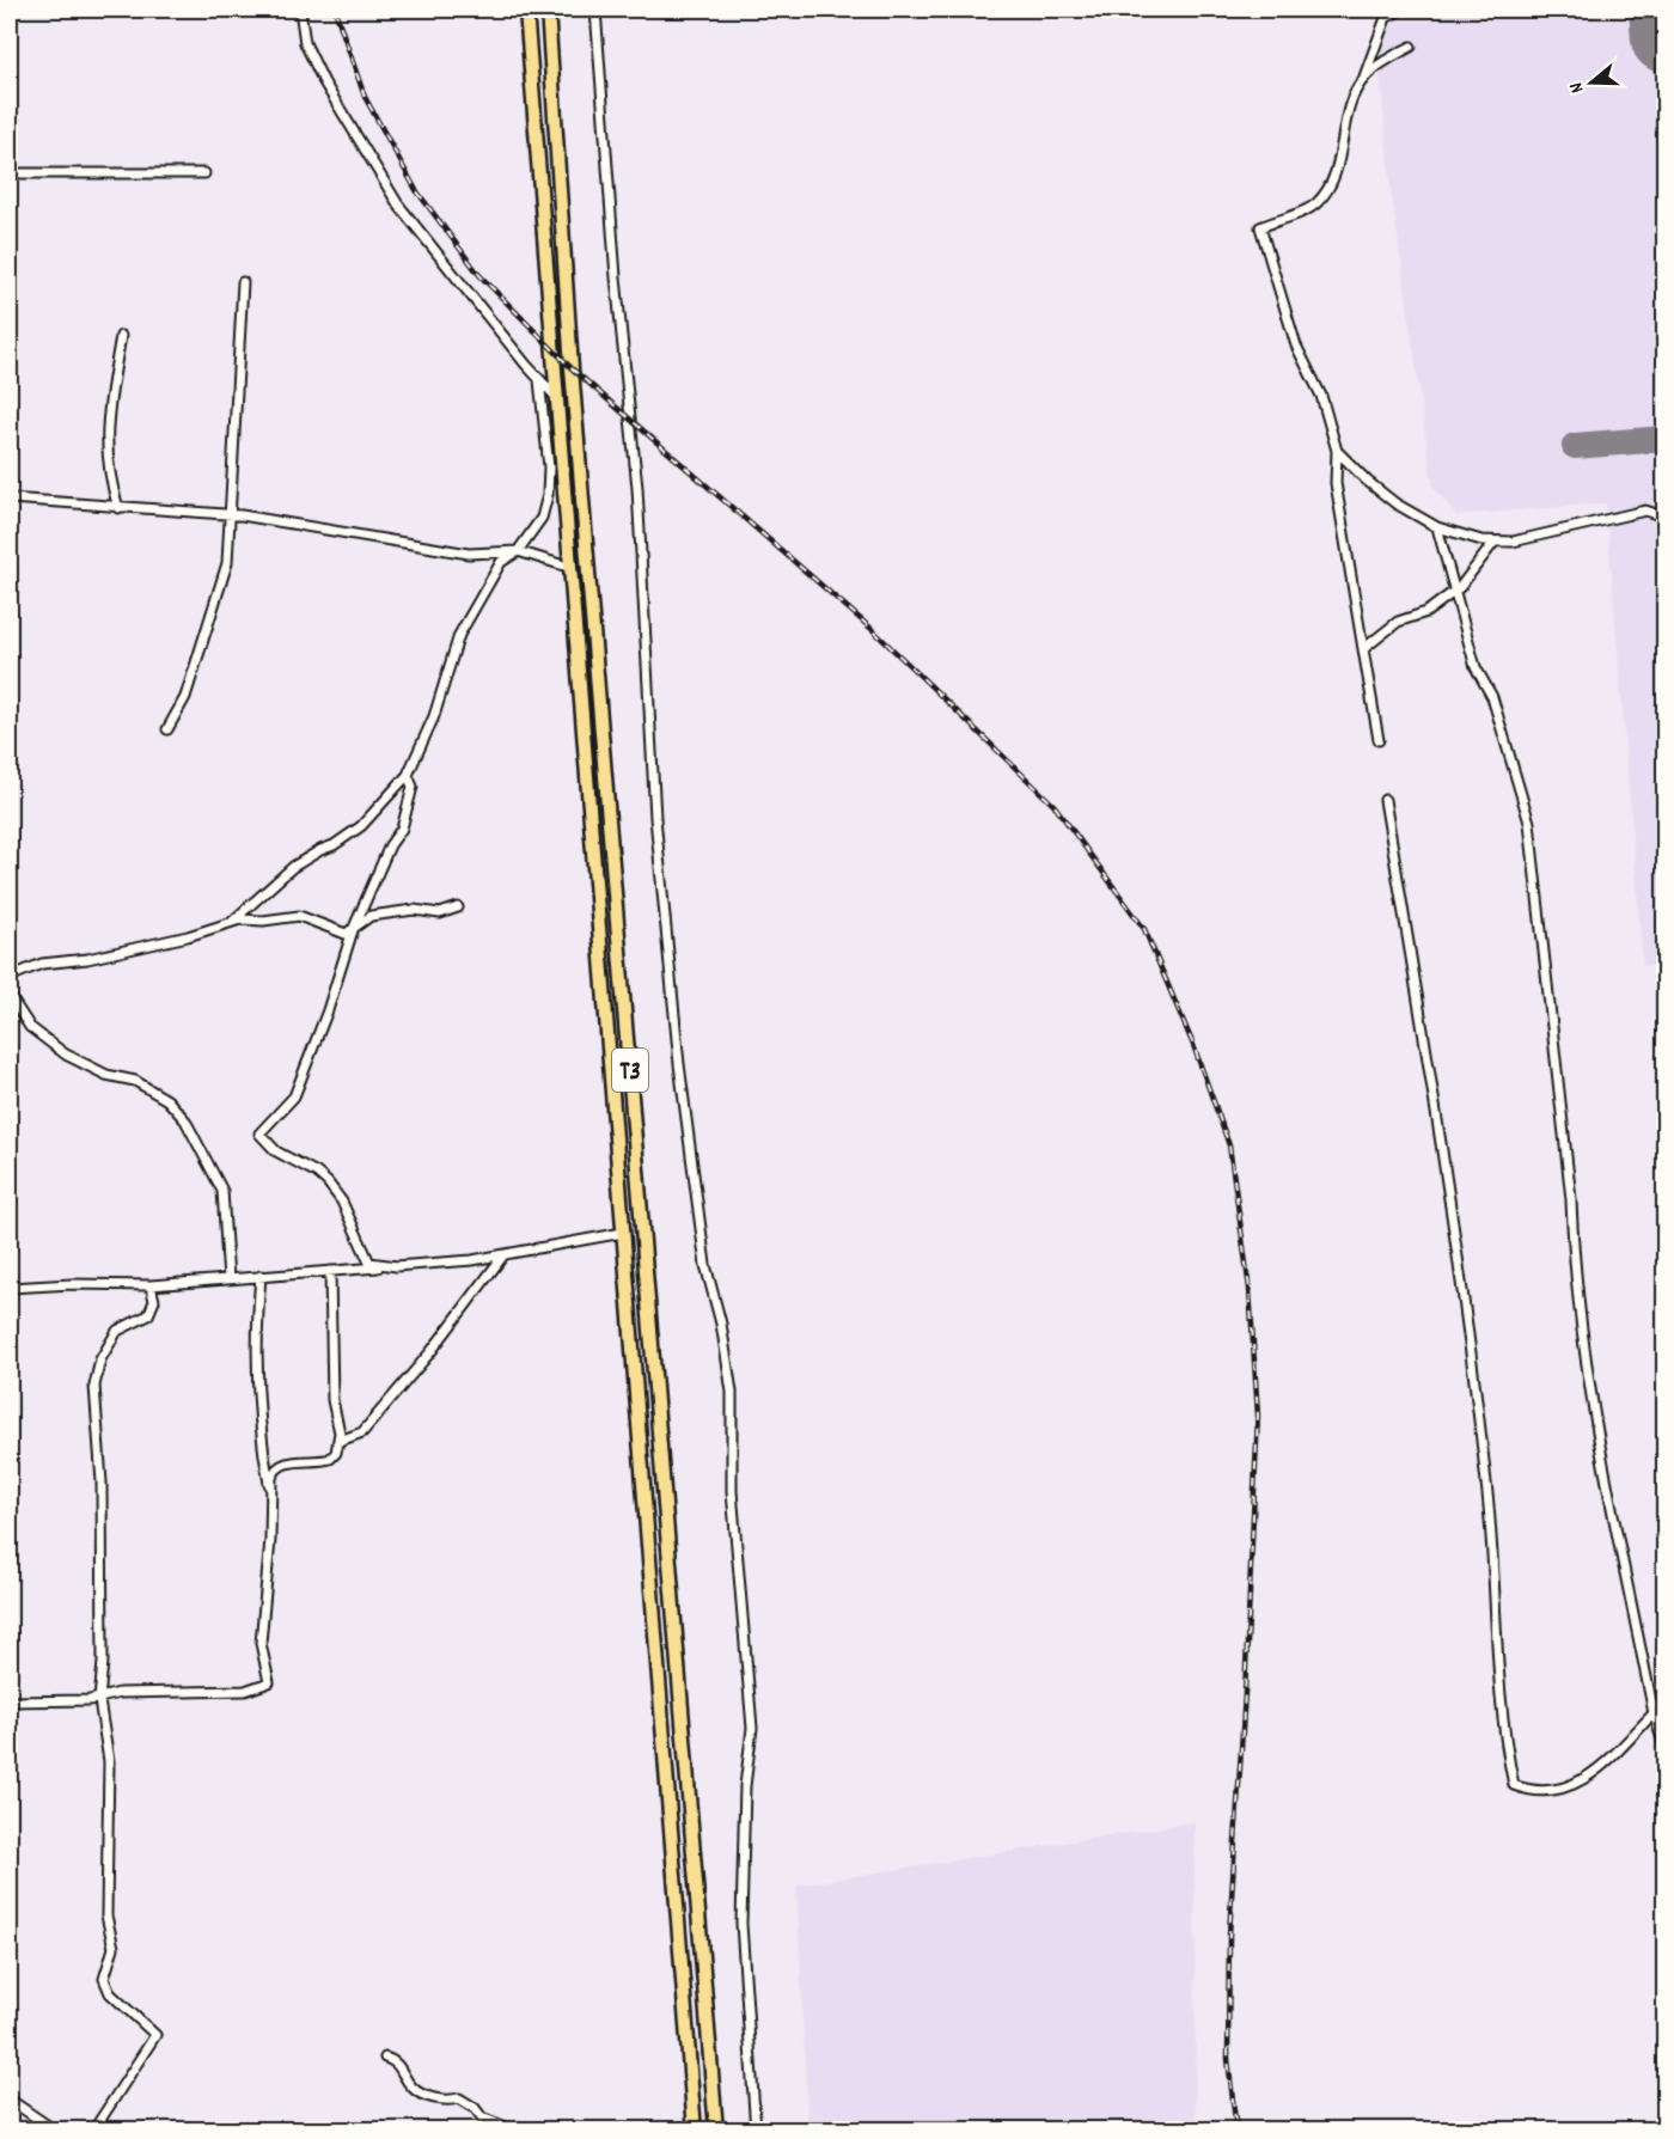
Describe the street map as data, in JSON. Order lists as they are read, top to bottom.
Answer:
{
  "streets": {
    "highway": ["T3"]
  },
  "north": "left"
}
